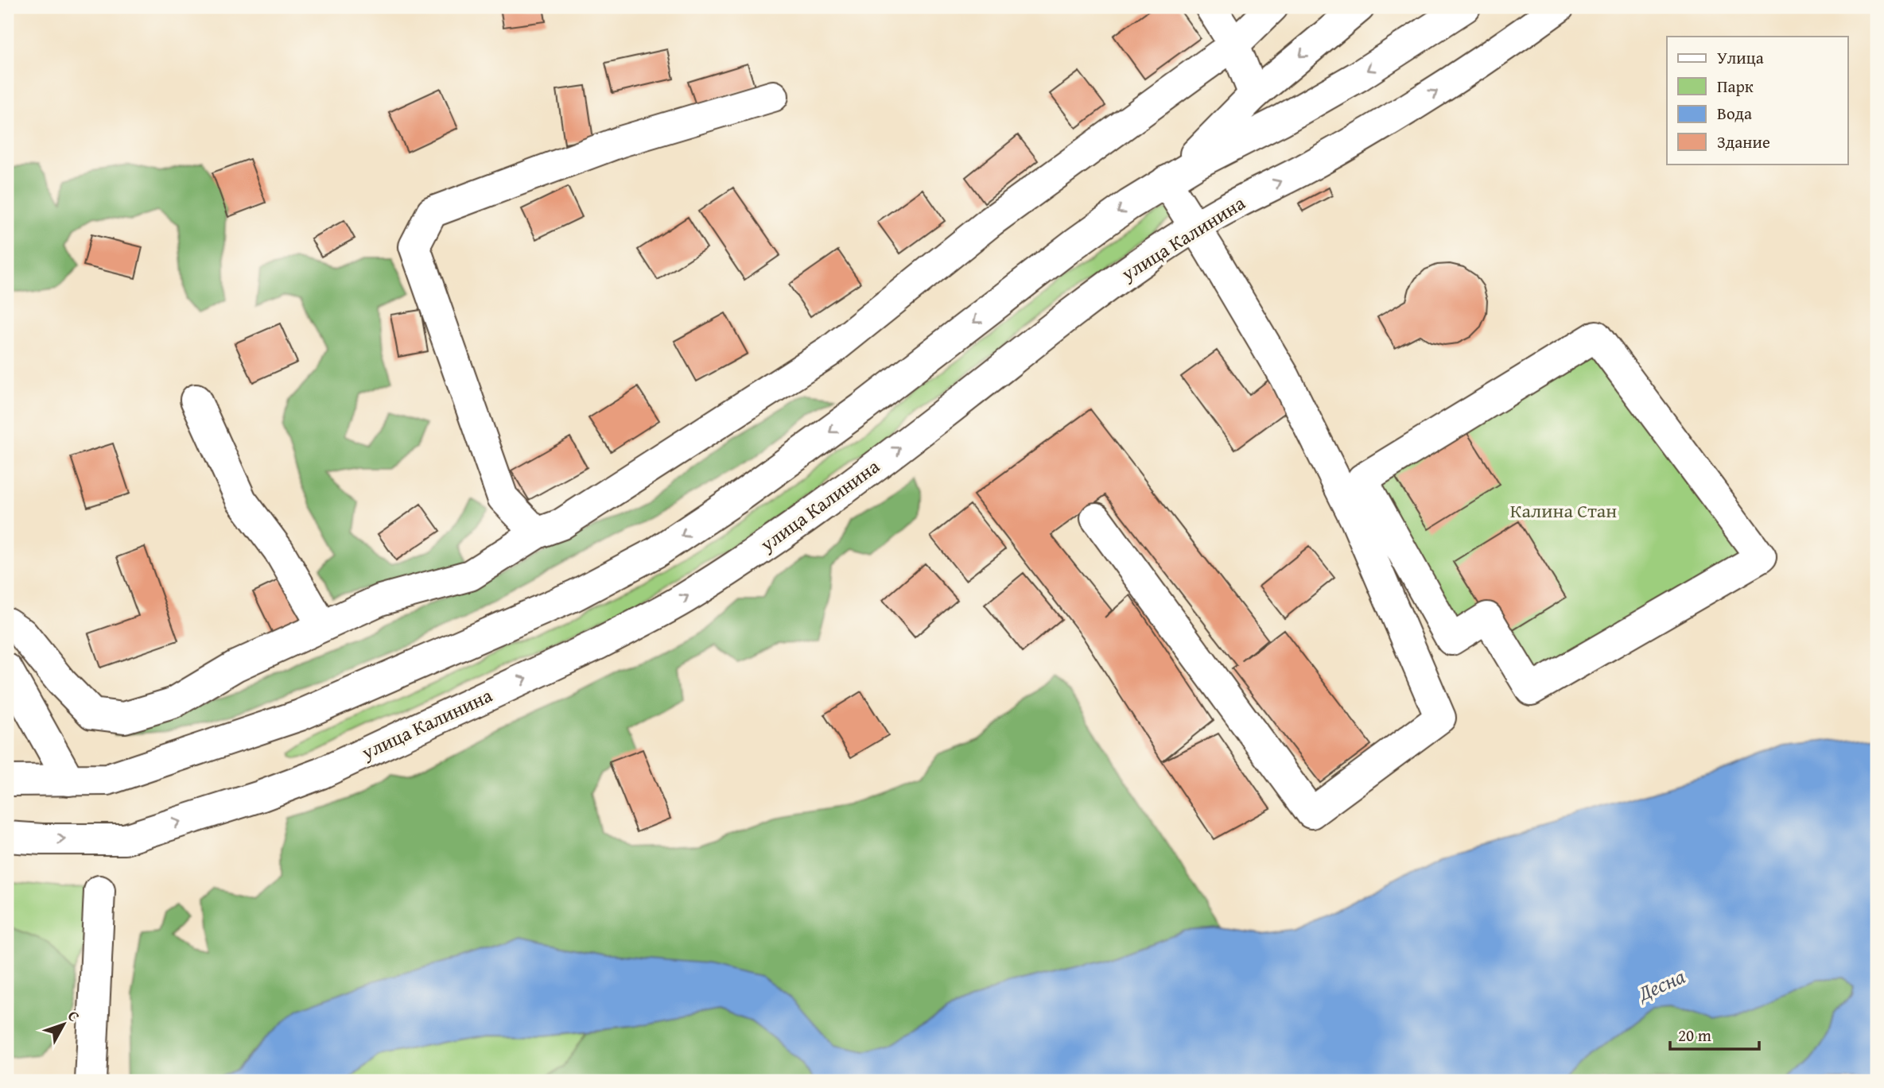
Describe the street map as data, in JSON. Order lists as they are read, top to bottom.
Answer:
{
  "streets": {
    "main road": ["улица Калинина"]
  },
  "water": ["Десна"],
  "parks": ["Калина Стан"],
  "legend": [
    "Улица",
    "Парк",
    "Вода",
    "Здание"
  ],
  "scale_bar": "20 m",
  "north": "top right"
}
